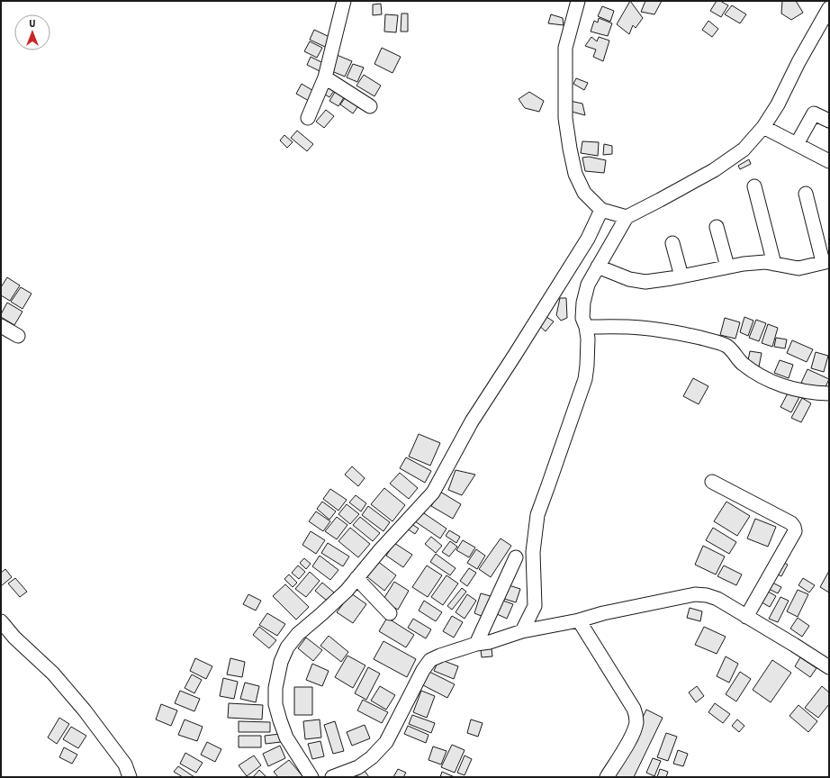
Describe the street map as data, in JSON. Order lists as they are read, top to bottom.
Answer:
{
  "north": "top"
}
